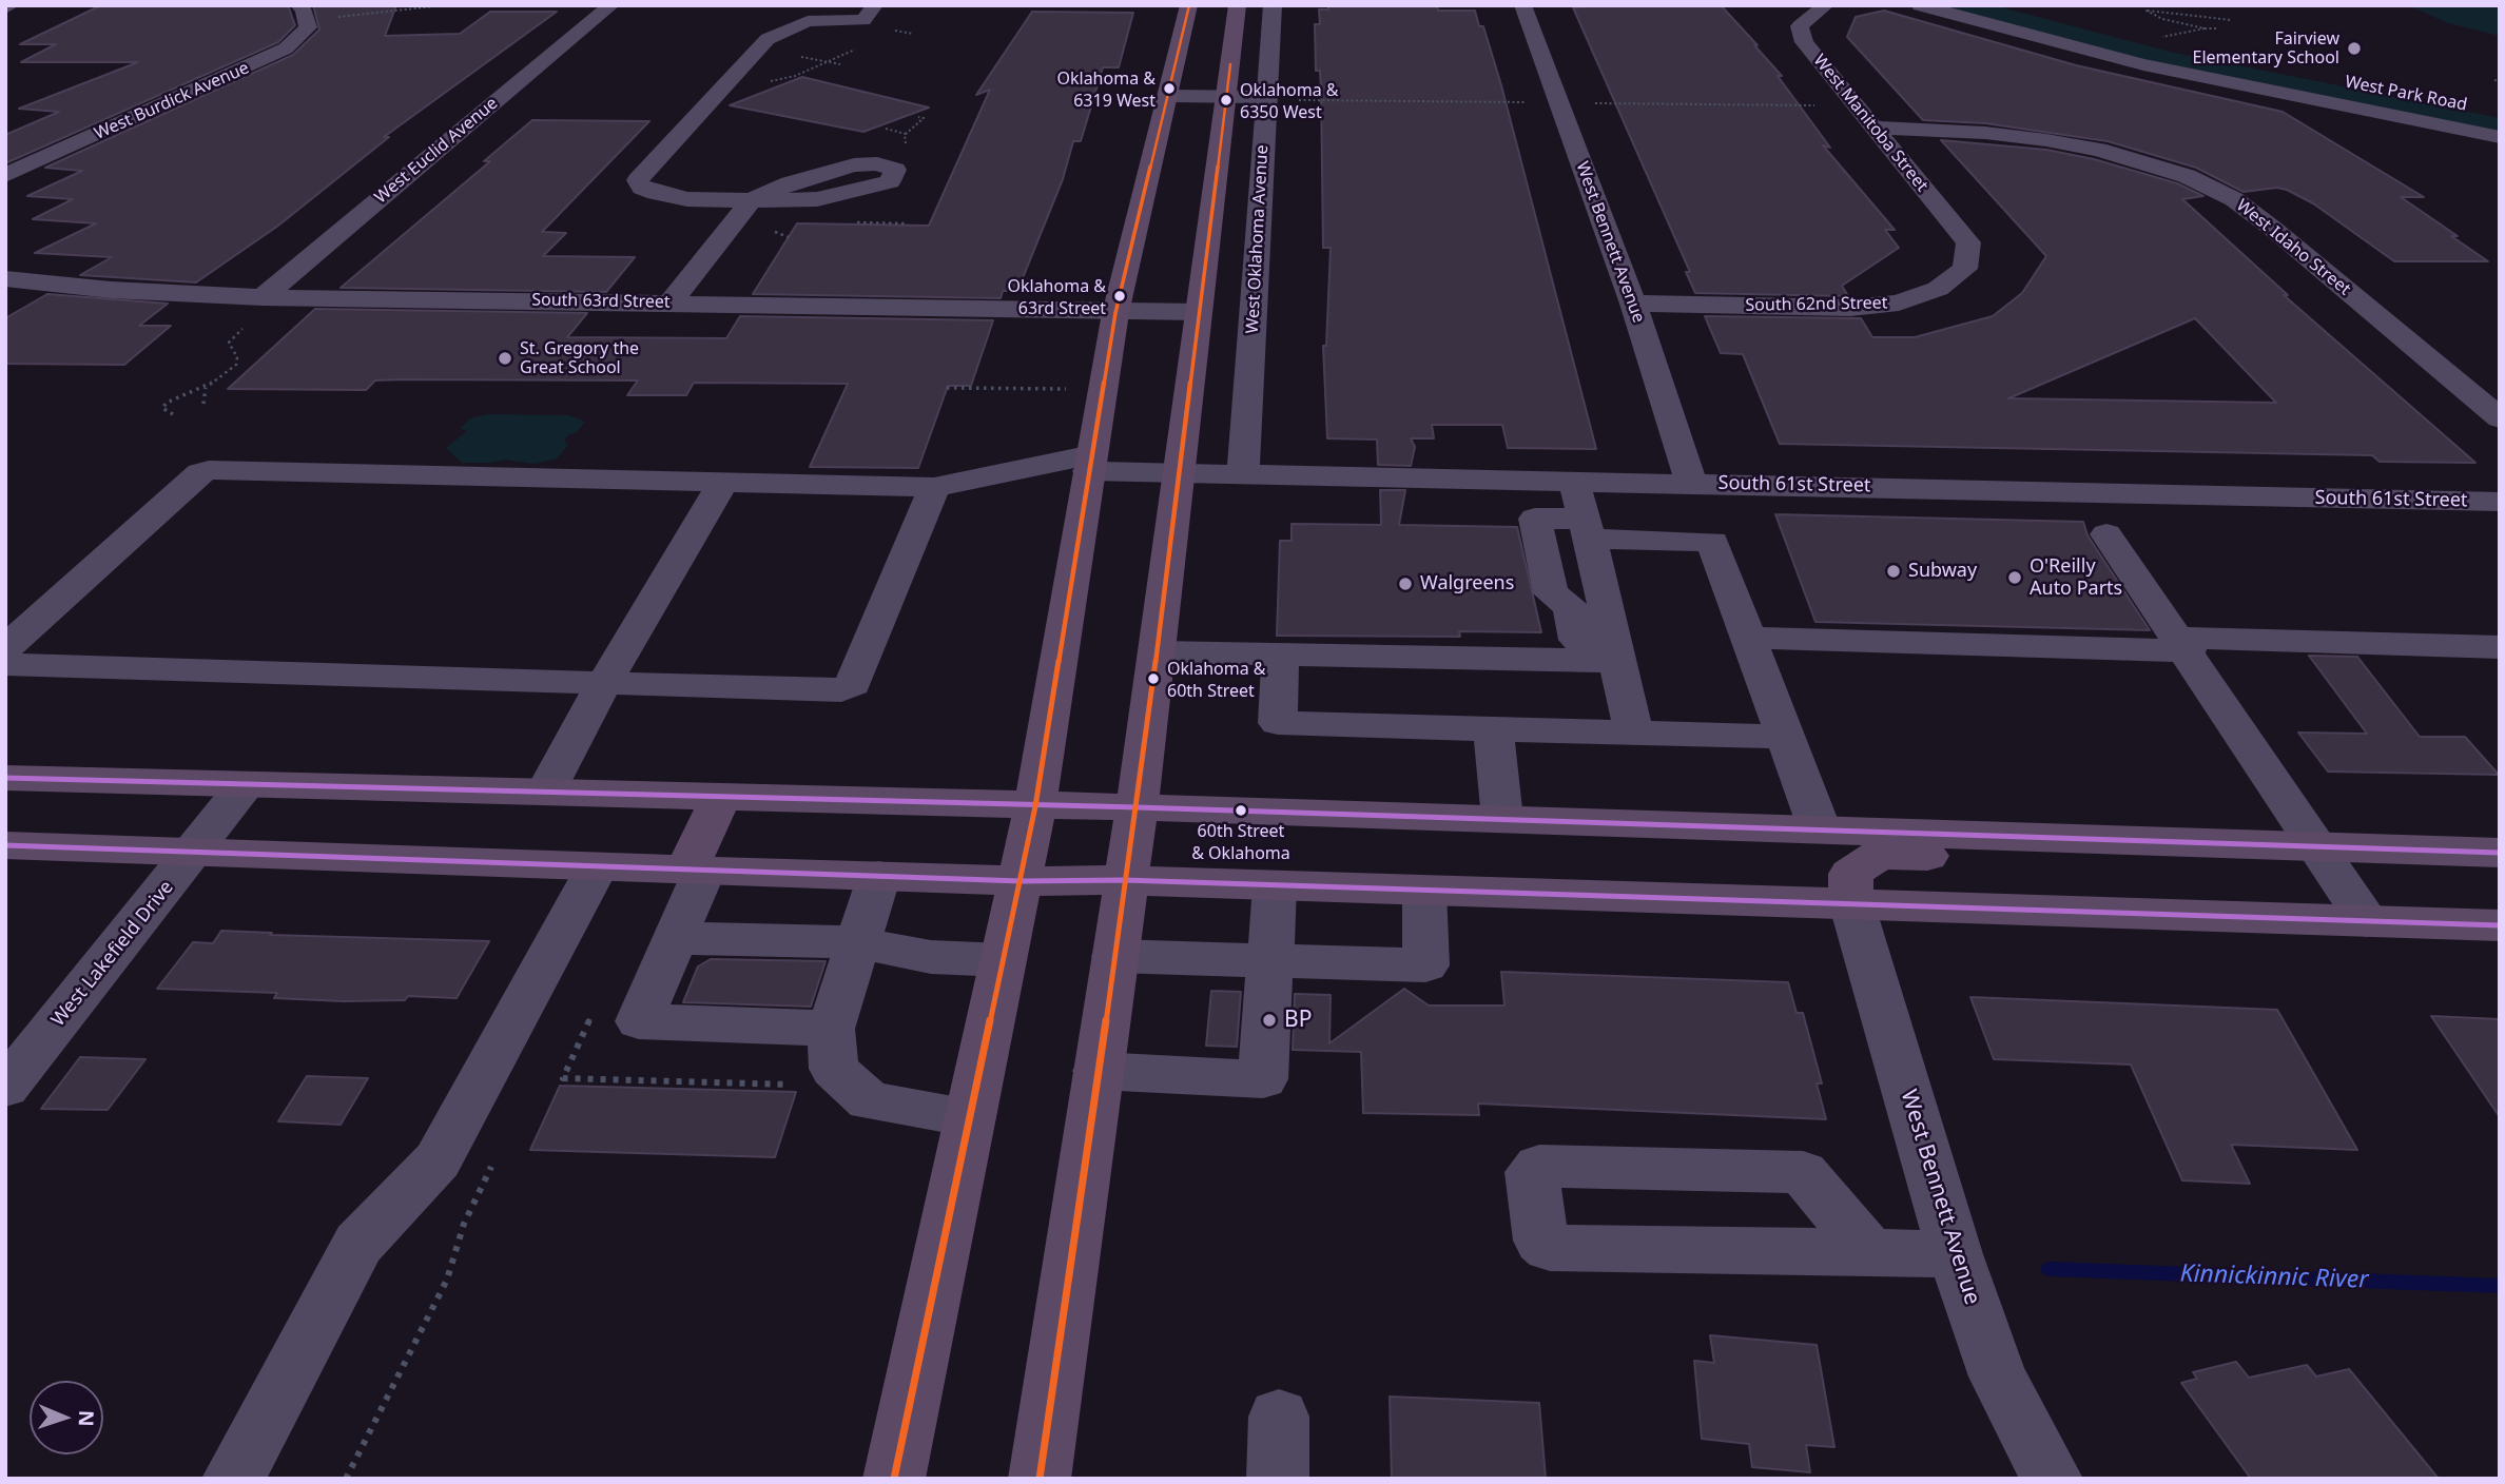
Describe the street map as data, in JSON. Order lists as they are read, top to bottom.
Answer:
{
  "streets": {
    "street": [
      "West Burdick Avenue",
      "West Manitoba Street",
      "West Euclid Avenue",
      "West Oklahoma Avenue",
      "West Bennett Avenue",
      "West Idaho Street",
      "South 63rd Street",
      "South 62nd Street",
      "South 61st Street",
      "West Lakefield Drive"
    ]
  },
  "crossings": [
    ["West Manitoba Street", "West Idaho Street"],
    ["West Manitoba Street", "South 62nd Street"],
    ["West Euclid Avenue", "South 63rd Street"],
    ["West Oklahoma Avenue", "South 61st Street"],
    ["West Bennett Avenue", "South 62nd Street"],
    ["West Bennett Avenue", "South 61st Street"]
  ],
  "water": ["Kinnickinnic River"],
  "places": [
    "Fairview Elementary School",
    "Oklahoma & 6319 West",
    "Oklahoma & 6350 West",
    "Oklahoma & 63rd Street",
    "St. Gregory the Great School",
    "Subway",
    "O'Reilly Auto Parts",
    "Walgreens",
    "Oklahoma & 60th Street",
    "60th Street & Oklahoma",
    "BP"
  ],
  "north": "right"
}
